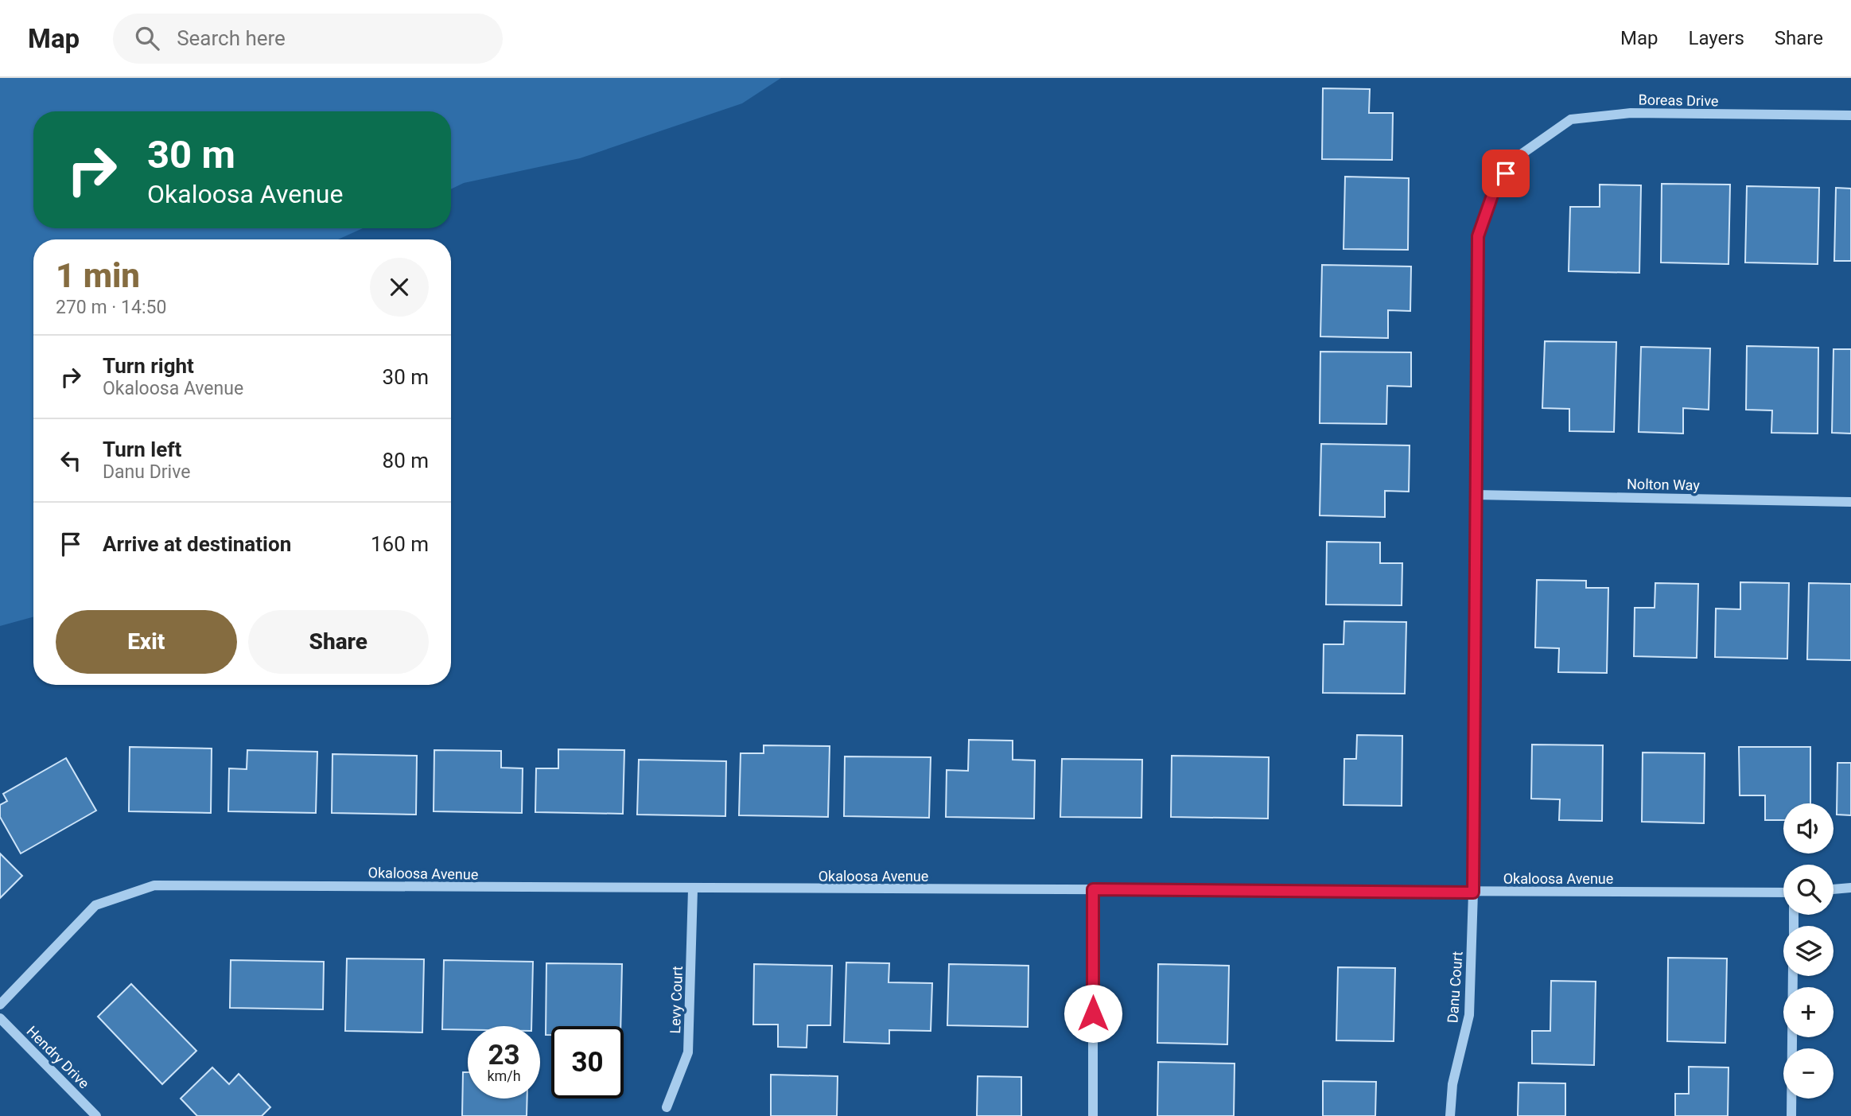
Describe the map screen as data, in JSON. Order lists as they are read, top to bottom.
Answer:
{
  "streets": {
    "street": [
      "Boreas Drive",
      "Nolton Way",
      "Okaloosa Avenue",
      "Danu Court",
      "Levy Court",
      "Hendry Drive"
    ]
  },
  "crossings": [
    ["Boreas Drive", "Danu Court"],
    ["Nolton Way", "Danu Court"],
    ["Okaloosa Avenue", "Danu Court"],
    ["Okaloosa Avenue", "Levy Court"]
  ],
  "page": {
    "header": "Map",
    "search": "Search here",
    "nav": ["Map", "Layers", "Share"],
    "turn": ["30 m", "Okaloosa Avenue"],
    "heading": ["1 min", "270 m · 14:50"],
    "list": [
      {
        "name": "Turn right",
        "note": "Okaloosa Avenue",
        "value": "30 m"
      },
      {
        "name": "Turn left",
        "note": "Danu Drive",
        "value": "80 m"
      },
      {
        "name": "Arrive at destination",
        "value": "160 m"
      }
    ],
    "buttons": ["Exit", "Share"],
    "map_buttons": ["+", "−"],
    "speed": "23 km/h",
    "limit": "30"
  }
}
